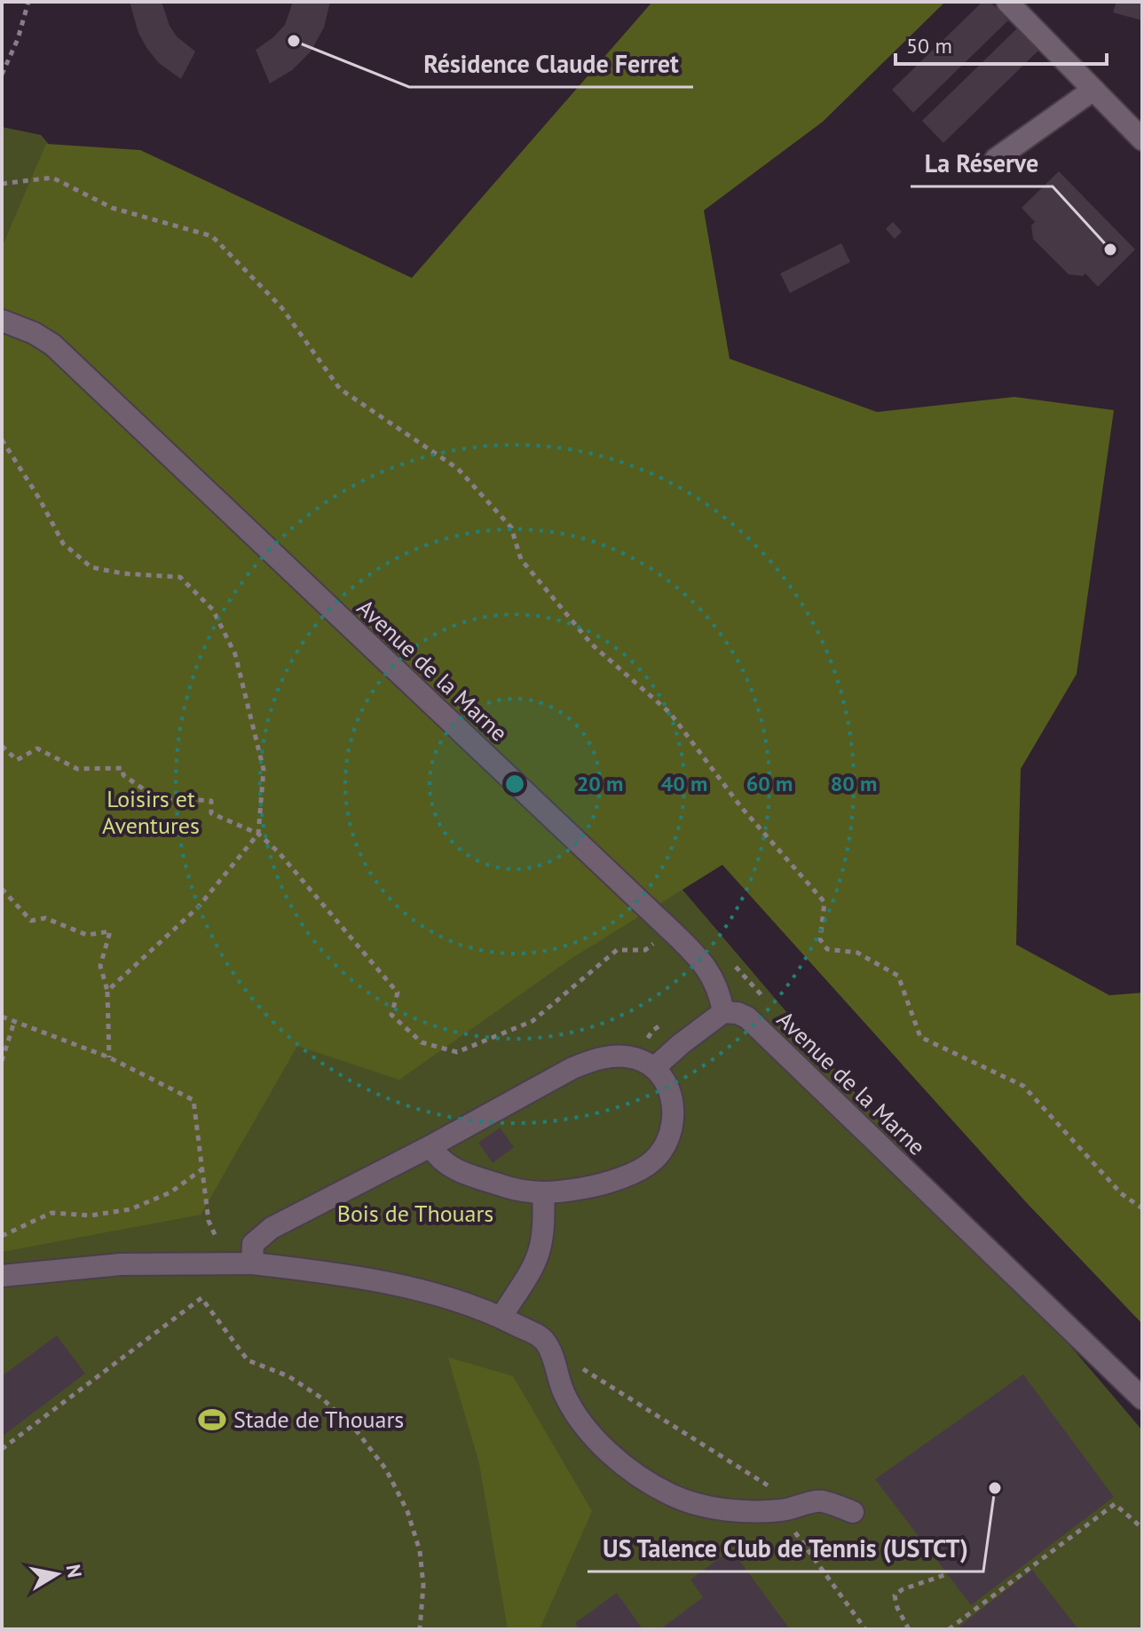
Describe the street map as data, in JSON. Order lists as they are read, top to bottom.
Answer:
{
  "streets": {
    "street": ["Avenue de la Marne"]
  },
  "parks": ["Loisirs et Aventures", "Bois de Thouars"],
  "places": {
    "other": ["Résidence Claude Ferret", "La Réserve", "US Talence Club de Tennis (USTCT)"],
    "sports": ["Stade de Thouars"]
  },
  "scale_bar": "50 m",
  "north": "right",
  "rings": [
    "20 m",
    "40 m",
    "60 m",
    "80 m"
  ]
}
